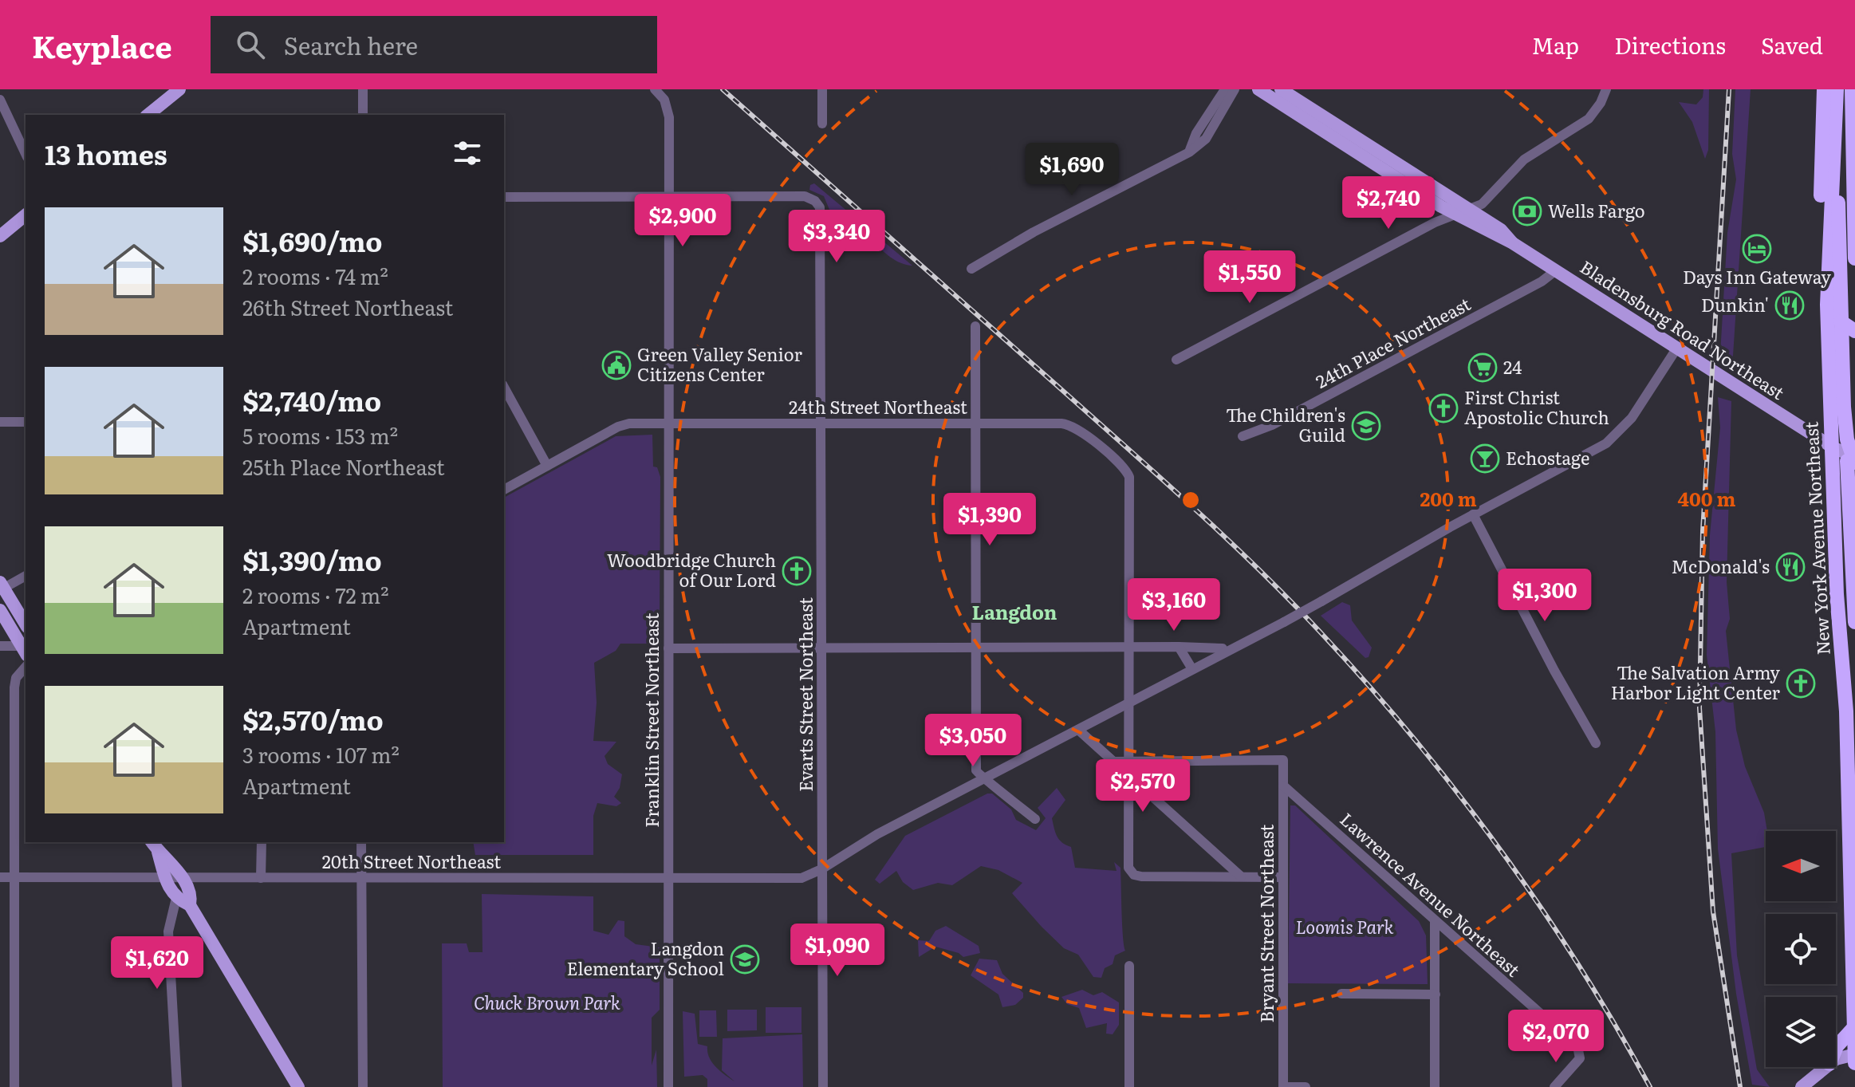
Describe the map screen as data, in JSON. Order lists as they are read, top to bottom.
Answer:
{
  "streets": {
    "highway": ["New York Avenue Northeast"],
    "main road": ["Bladensburg Road Northeast"],
    "street": [
      "24th Place Northeast",
      "24th Street Northeast",
      "Evarts Street Northeast",
      "Franklin Street Northeast",
      "20th Street Northeast",
      "Lawrence Avenue Northeast",
      "Bryant Street Northeast"
    ]
  },
  "crossings": [
    ["Bladensburg Road Northeast", "24th Place Northeast"],
    ["Bladensburg Road Northeast", "New York Avenue Northeast"],
    ["Bladensburg Road Northeast", "20th Street Northeast"],
    ["24th Street Northeast", "Evarts Street Northeast"],
    ["24th Street Northeast", "Franklin Street Northeast"],
    ["Evarts Street Northeast", "Franklin Street Northeast"],
    ["Evarts Street Northeast", "20th Street Northeast"],
    ["Franklin Street Northeast", "20th Street Northeast"],
    ["Lawrence Avenue Northeast", "Bryant Street Northeast"]
  ],
  "districts": ["Langdon"],
  "parks": ["Loomis Park", "Chuck Brown Park"],
  "places": {
    "bank": ["Wells Fargo"],
    "hotel": ["Days Inn Gateway"],
    "restaurant": ["Dunkin'", "McDonald's"],
    "public building": ["Green Valley Senior Citizens Center"],
    "supermarket": ["24"],
    "church": ["First Christ Apostolic Church", "Woodbridge Church of Our Lord", "The Salvation Army Harbor Light Center"],
    "school or university": ["The Children's Guild", "Langdon Elementary School"],
    "bar": ["Echostage"]
  },
  "north": "left",
  "page": {
    "header": "Keyplace",
    "search": "Search here",
    "nav": ["Map", "Directions", "Saved"],
    "heading": "13 homes",
    "price": [
      "$1,690",
      "$2,740",
      "$2,900",
      "$3,340",
      "$1,550",
      "$1,390",
      "$1,300",
      "$3,160",
      "$3,050",
      "$2,570",
      "$1,090",
      "$1,620",
      "$2,070"
    ],
    "list": [
      {
        "name": "$1,690/mo",
        "note": "2 rooms · 74 m² · 26th Street Northeast"
      },
      {
        "name": "$2,740/mo",
        "note": "5 rooms · 153 m² · 25th Place Northeast"
      },
      {
        "name": "$1,390/mo",
        "note": "2 rooms · 72 m² · Apartment"
      },
      {
        "name": "$2,570/mo",
        "note": "3 rooms · 107 m² · Apartment"
      }
    ]
  },
  "rings": ["200 m", "400 m"]
}
